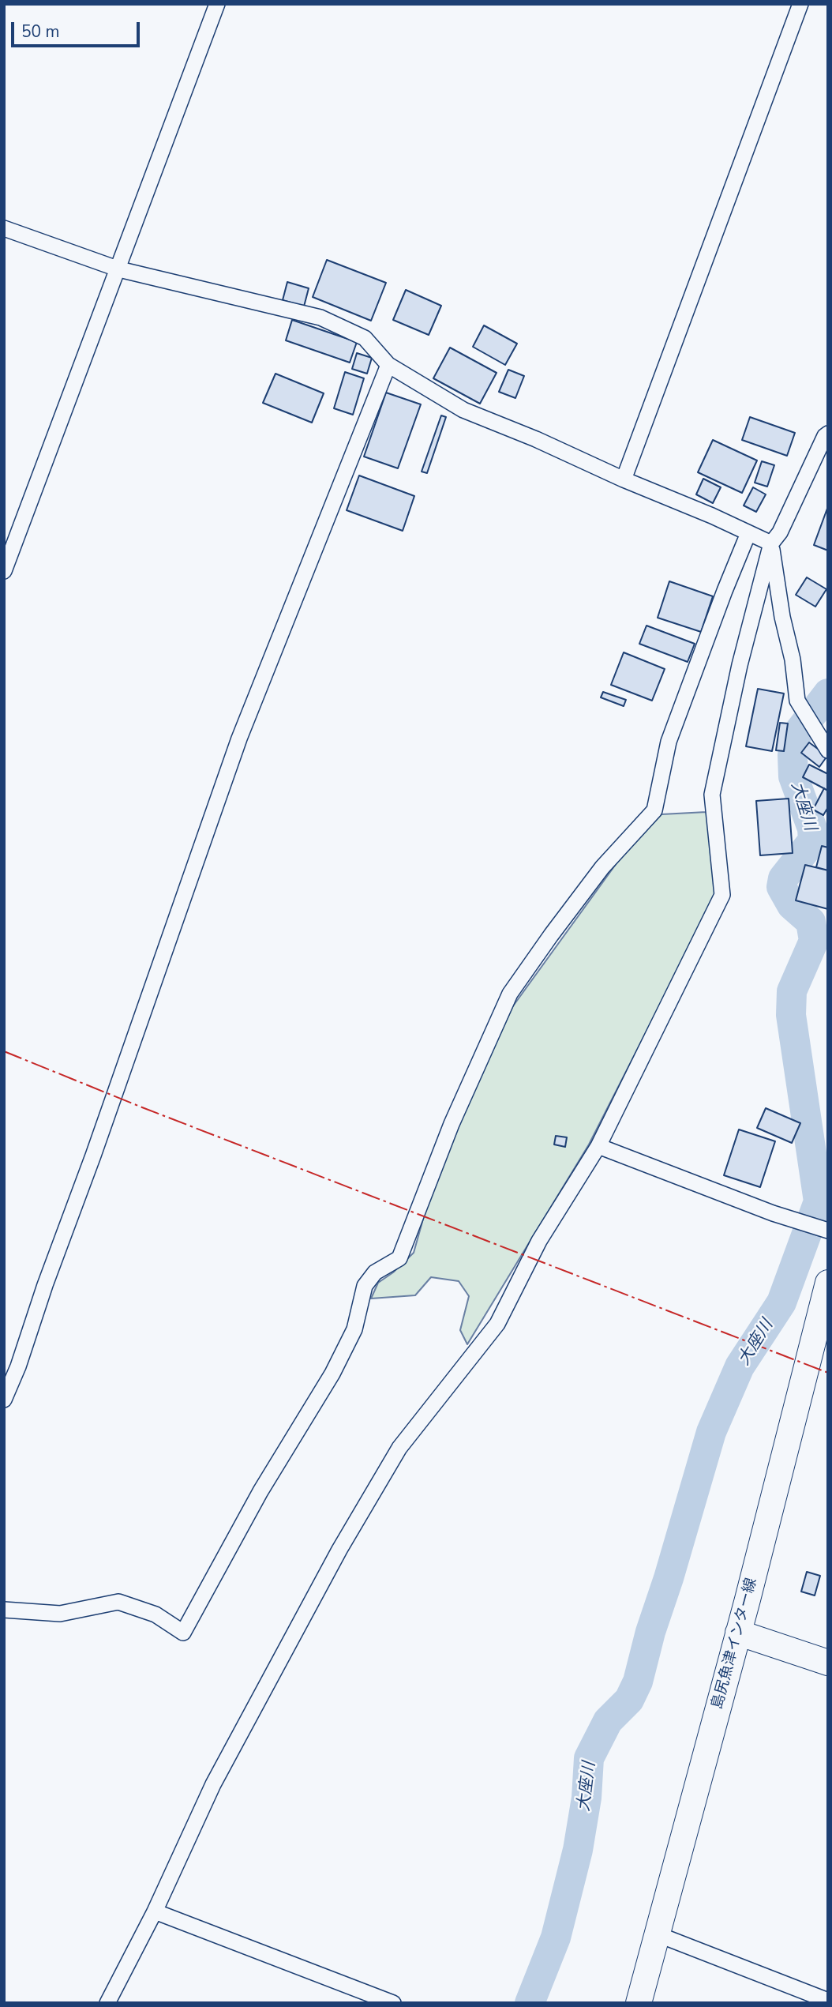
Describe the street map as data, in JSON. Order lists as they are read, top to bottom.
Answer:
{
  "streets": {
    "main road": ["島尻魚津インター線"]
  },
  "water": ["大座川"],
  "scale_bar": "50 m"
}
